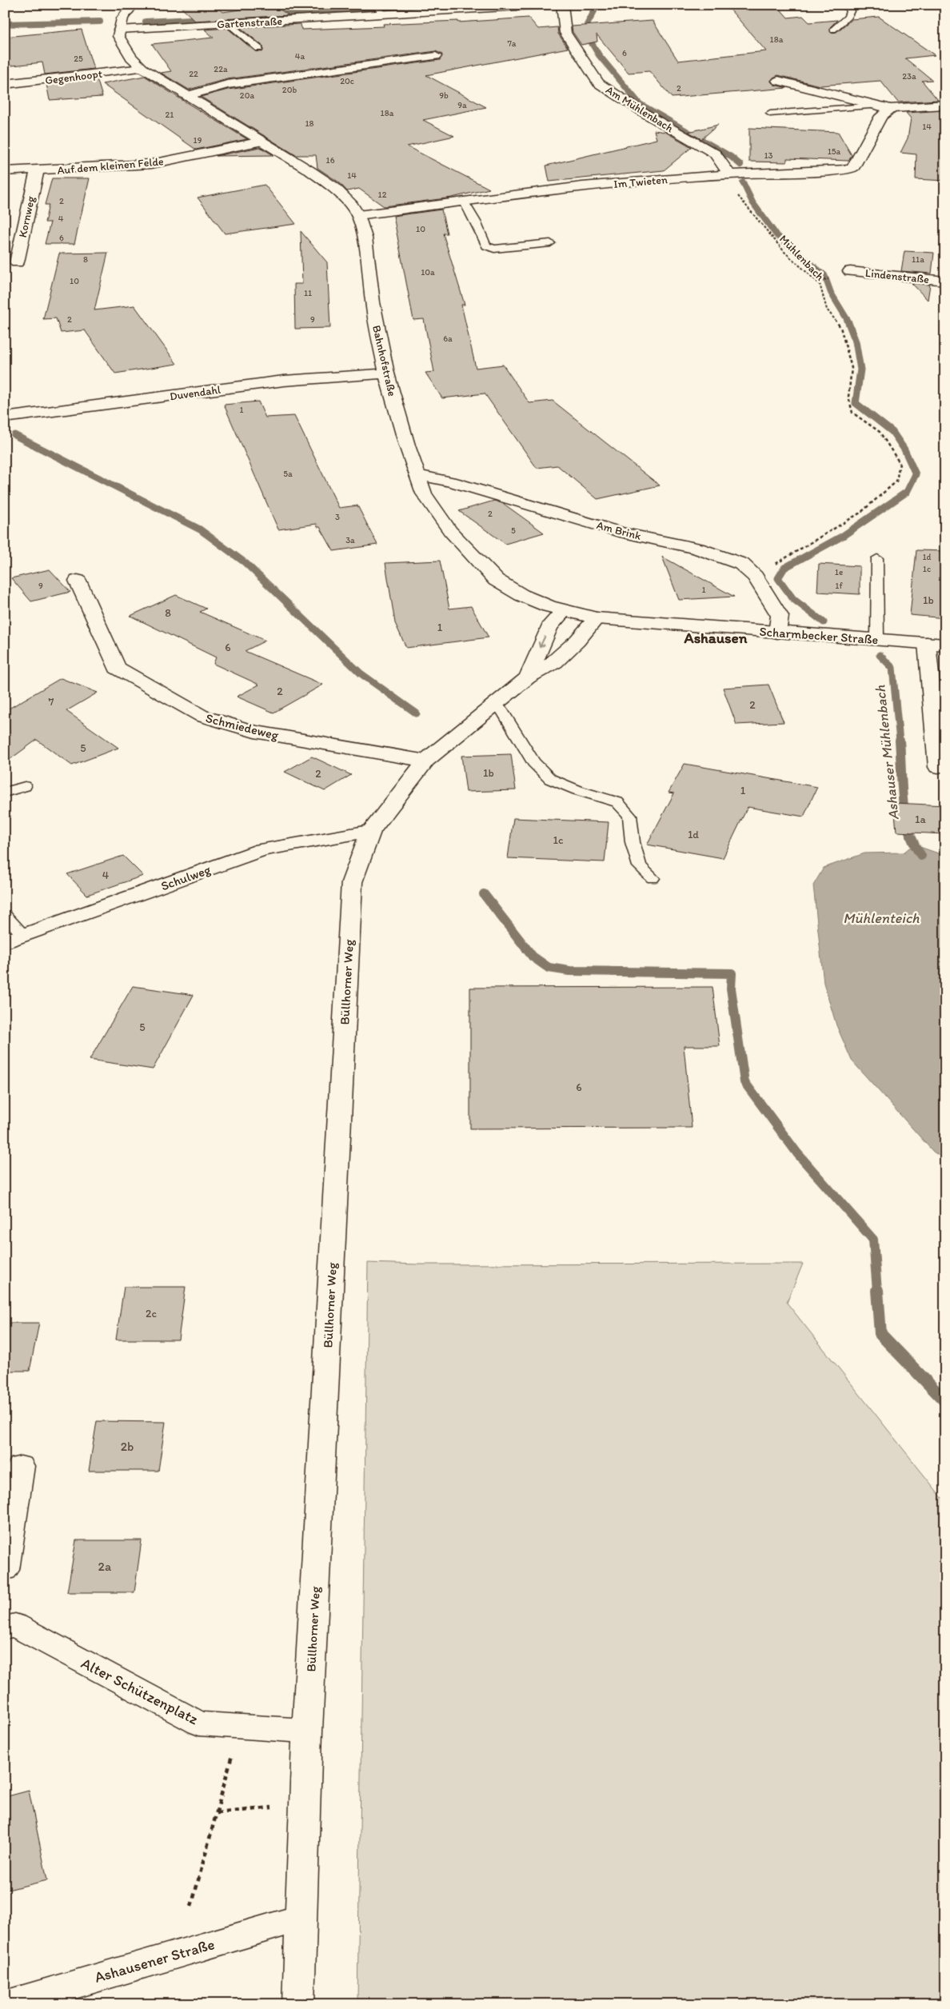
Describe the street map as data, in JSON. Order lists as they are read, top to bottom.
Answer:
{
  "streets": {
    "street": [
      "Gartenstraße",
      "Gegenhoopt",
      "Am Mühlenbach",
      "Auf dem kleinen Felde",
      "Im Twieten",
      "Kornweg",
      "Lindenstraße",
      "Bahnhofstraße",
      "Duvendahl",
      "Am Brink",
      "Scharmbecker Straße",
      "Schmiedeweg",
      "Schulweg",
      "Büllhorner Weg",
      "Alter Schützenplatz",
      "Ashausener Straße"
    ],
    "path": ["Mühlenbach"]
  },
  "crossings": [
    ["Gartenstraße", "Bahnhofstraße"],
    ["Gegenhoopt", "Bahnhofstraße"],
    ["Am Mühlenbach", "Im Twieten"],
    ["Am Mühlenbach", "Mühlenbach"],
    ["Auf dem kleinen Felde", "Kornweg"],
    ["Auf dem kleinen Felde", "Bahnhofstraße"],
    ["Im Twieten", "Mühlenbach"],
    ["Im Twieten", "Bahnhofstraße"],
    ["Mühlenbach", "Am Brink"],
    ["Bahnhofstraße", "Duvendahl"],
    ["Bahnhofstraße", "Am Brink"],
    ["Bahnhofstraße", "Scharmbecker Straße"],
    ["Bahnhofstraße", "Büllhorner Weg"],
    ["Am Brink", "Scharmbecker Straße"],
    ["Scharmbecker Straße", "Büllhorner Weg"],
    ["Schmiedeweg", "Büllhorner Weg"],
    ["Schulweg", "Büllhorner Weg"],
    ["Büllhorner Weg", "Alter Schützenplatz"],
    ["Büllhorner Weg", "Ashausener Straße"]
  ],
  "districts": ["Ashausen"],
  "water": ["Ashauser Mühlenbach", "Mühlenteich"],
  "house_numbers": [
    "18a",
    "7a",
    "6",
    "4a",
    "25",
    "22a",
    "22",
    "23a",
    "20c",
    "2",
    "20b",
    "20a",
    "9b",
    "9a",
    "18a",
    "21",
    "18",
    "14",
    "19",
    "15a",
    "13",
    "16",
    "14",
    "12",
    "2",
    "4",
    "10",
    "6",
    "8",
    "11a",
    "10a",
    "10",
    "11",
    "2",
    "9",
    "6a",
    "1",
    "5a",
    "2",
    "3",
    "5",
    "3a",
    "1d",
    "1c",
    "1e",
    "9",
    "1f",
    "1",
    "1b",
    "8",
    "1",
    "6",
    "2",
    "7",
    "2",
    "5",
    "1b",
    "2",
    "1",
    "1a",
    "1d",
    "1c",
    "4",
    "5",
    "6",
    "2c",
    "2b",
    "2a"
  ]
}
